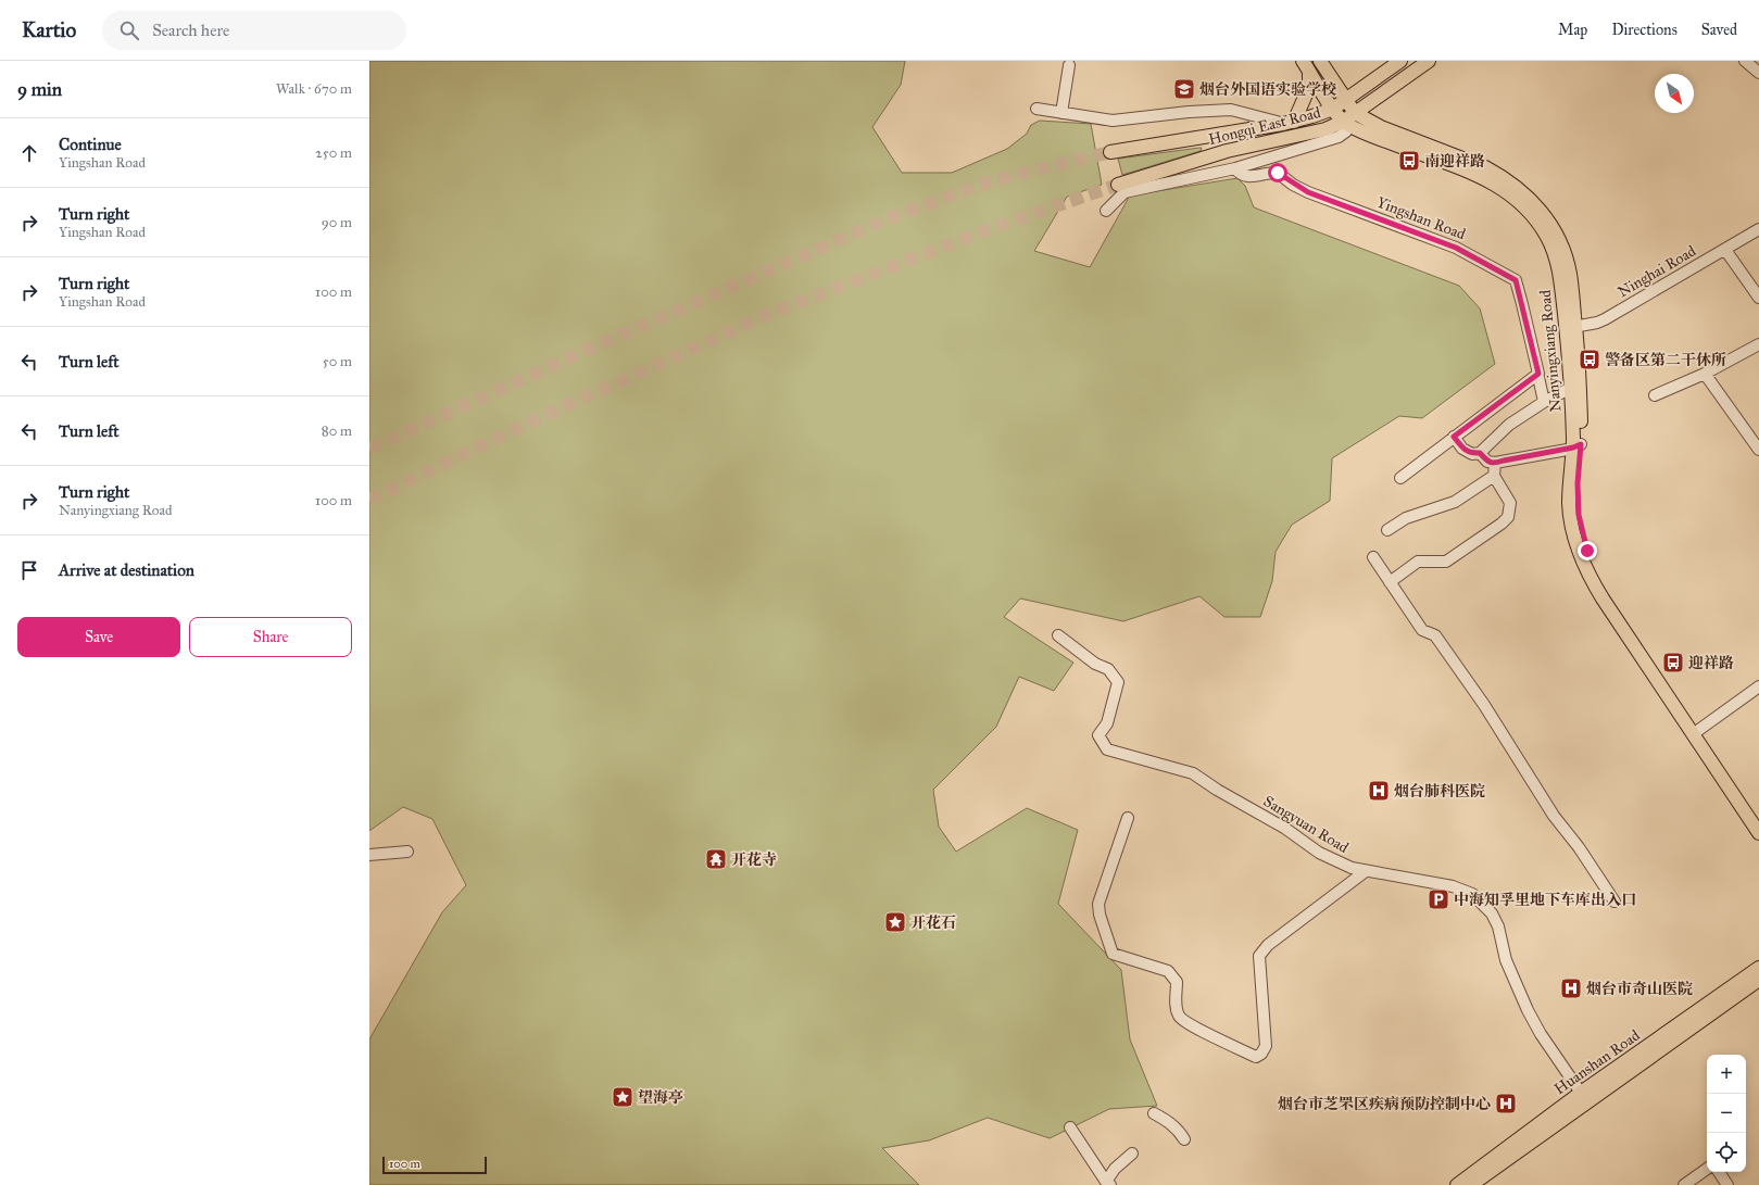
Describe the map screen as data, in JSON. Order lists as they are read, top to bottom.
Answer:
{
  "streets": {
    "main road": ["Hongqi East Road", "Nanyingxiang Road", "Huanshan Road"],
    "street": ["Yingshan Road", "Ninghai Road", "Sangyuan Road"]
  },
  "crossings": [
    ["Hongqi East Road", "Nanyingxiang Road"],
    ["Ninghai Road", "Nanyingxiang Road"],
    ["Sangyuan Road", "Huanshan Road"]
  ],
  "places": {
    "school or university": ["烟台外国语实验学校"],
    "bus stop": ["南迎祥路", "警备区第二干休所", "迎祥路"],
    "hospital": ["烟台肺科医院", "烟台市奇山医院", "烟台市芝罘区疾病预防控制中心"],
    "temple": ["开花寺"],
    "parking": ["中海知孚里地下车库出入口"],
    "place": ["开花石", "望海亭"]
  },
  "scale_bar": "100 m",
  "north": "bottom right",
  "page": {
    "header": "Kartio",
    "search": "Search here",
    "nav": ["Map", "Directions", "Saved"],
    "heading": ["9 min", "Walk · 670 m"],
    "list": [
      ["Continue", "Yingshan Road", "250 m"],
      ["Turn right", "Yingshan Road", "90 m"],
      ["Turn right", "Yingshan Road", "100 m"],
      ["Turn left", "50 m"],
      ["Turn left", "80 m"],
      ["Turn right", "Nanyingxiang Road", "100 m"],
      "Arrive at destination"
    ],
    "buttons": ["Save", "Share"],
    "map_buttons": ["+", "−"],
    "scale": "100 m"
  }
}
